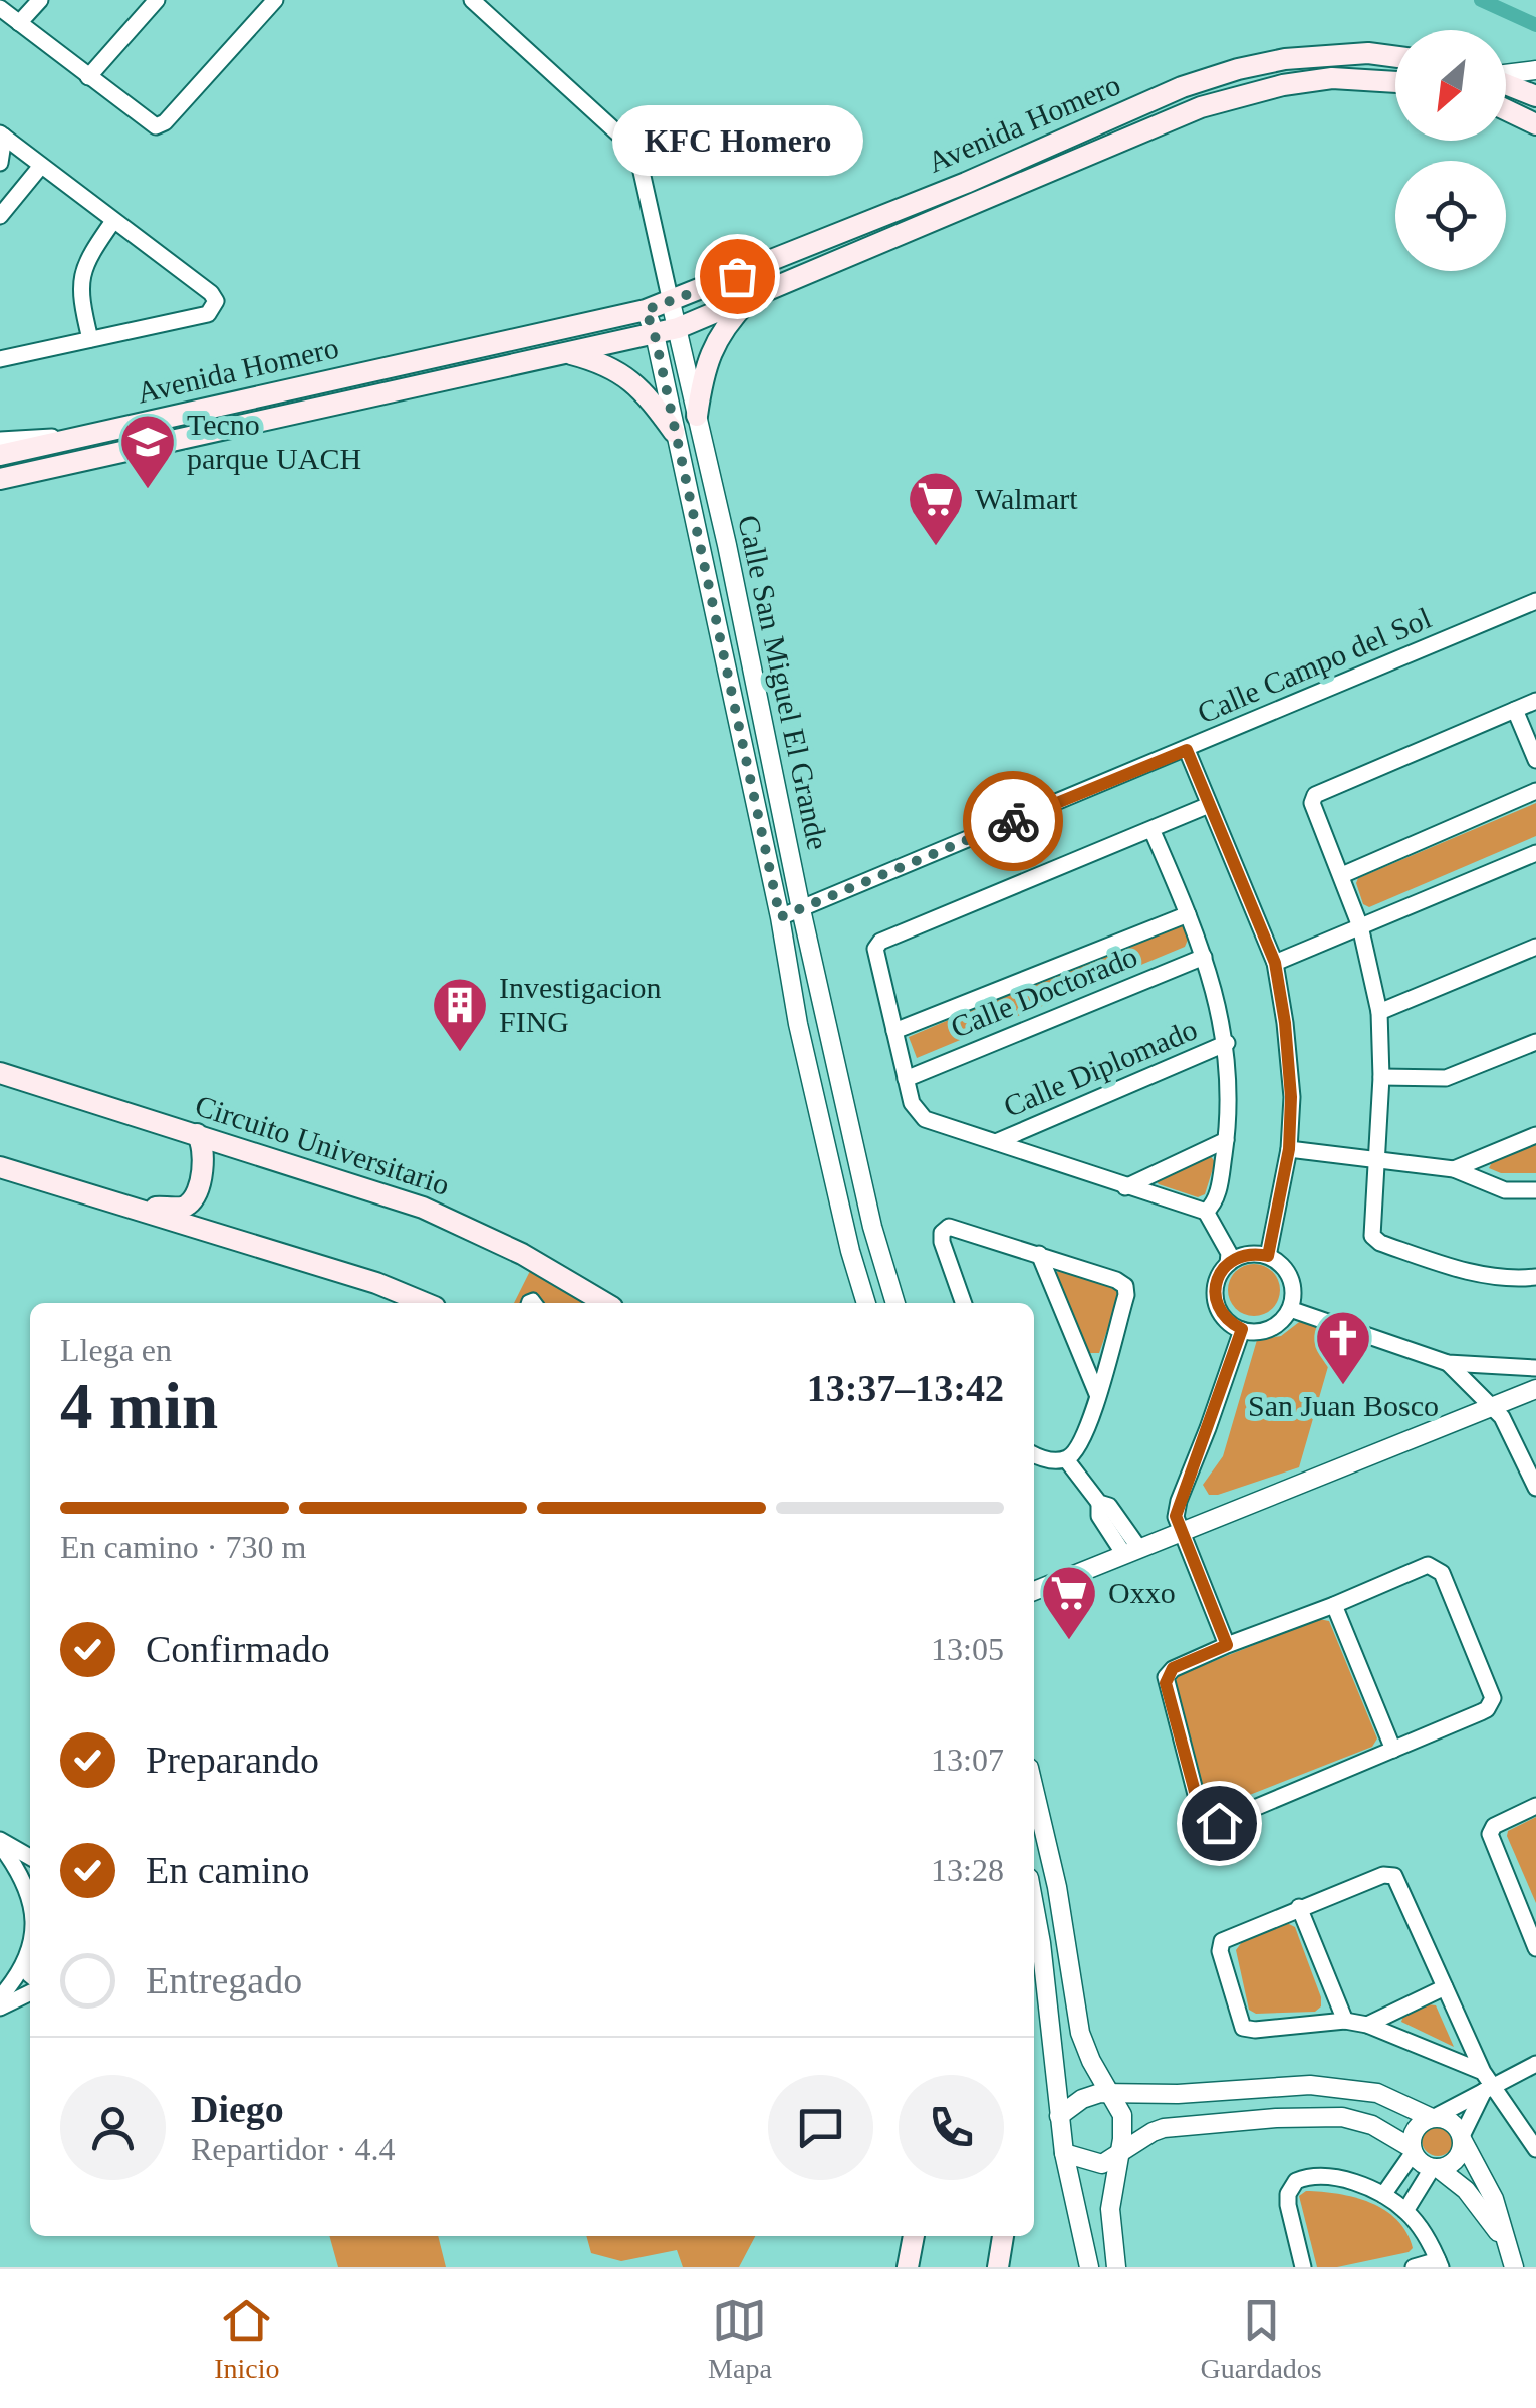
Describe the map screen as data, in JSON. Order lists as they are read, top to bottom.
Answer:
{
  "streets": {
    "main road": ["Avenida Homero", "Circuito Universitario"],
    "street": [
      "Calle Campo del Sol",
      "Calle San Miguel El Grande",
      "Calle Doctorado",
      "Calle Diplomado"
    ]
  },
  "crossings": [
    ["Avenida Homero", "Calle San Miguel El Grande"],
    ["Calle Campo del Sol", "Calle San Miguel El Grande"]
  ],
  "places": {
    "other": ["KFC Homero"],
    "school or university": ["Tecno parque UACH"],
    "supermarket": ["Walmart", "Oxxo"],
    "building": ["Investigacion FING"],
    "church": ["San Juan Bosco"]
  },
  "north": "bottom left",
  "page": {
    "bubble": "KFC Homero",
    "heading": ["4 min", "Llega en", "13:37–13:42"],
    "panel": ["Diego", "Repartidor · 4.4"],
    "bar": "En camino · 730 m",
    "list": [
      ["Confirmado", "13:05"],
      ["Preparando", "13:07"],
      ["En camino", "13:28"],
      "Entregado"
    ],
    "tabs": ["Inicio", "Mapa", "Guardados"]
  }
}
